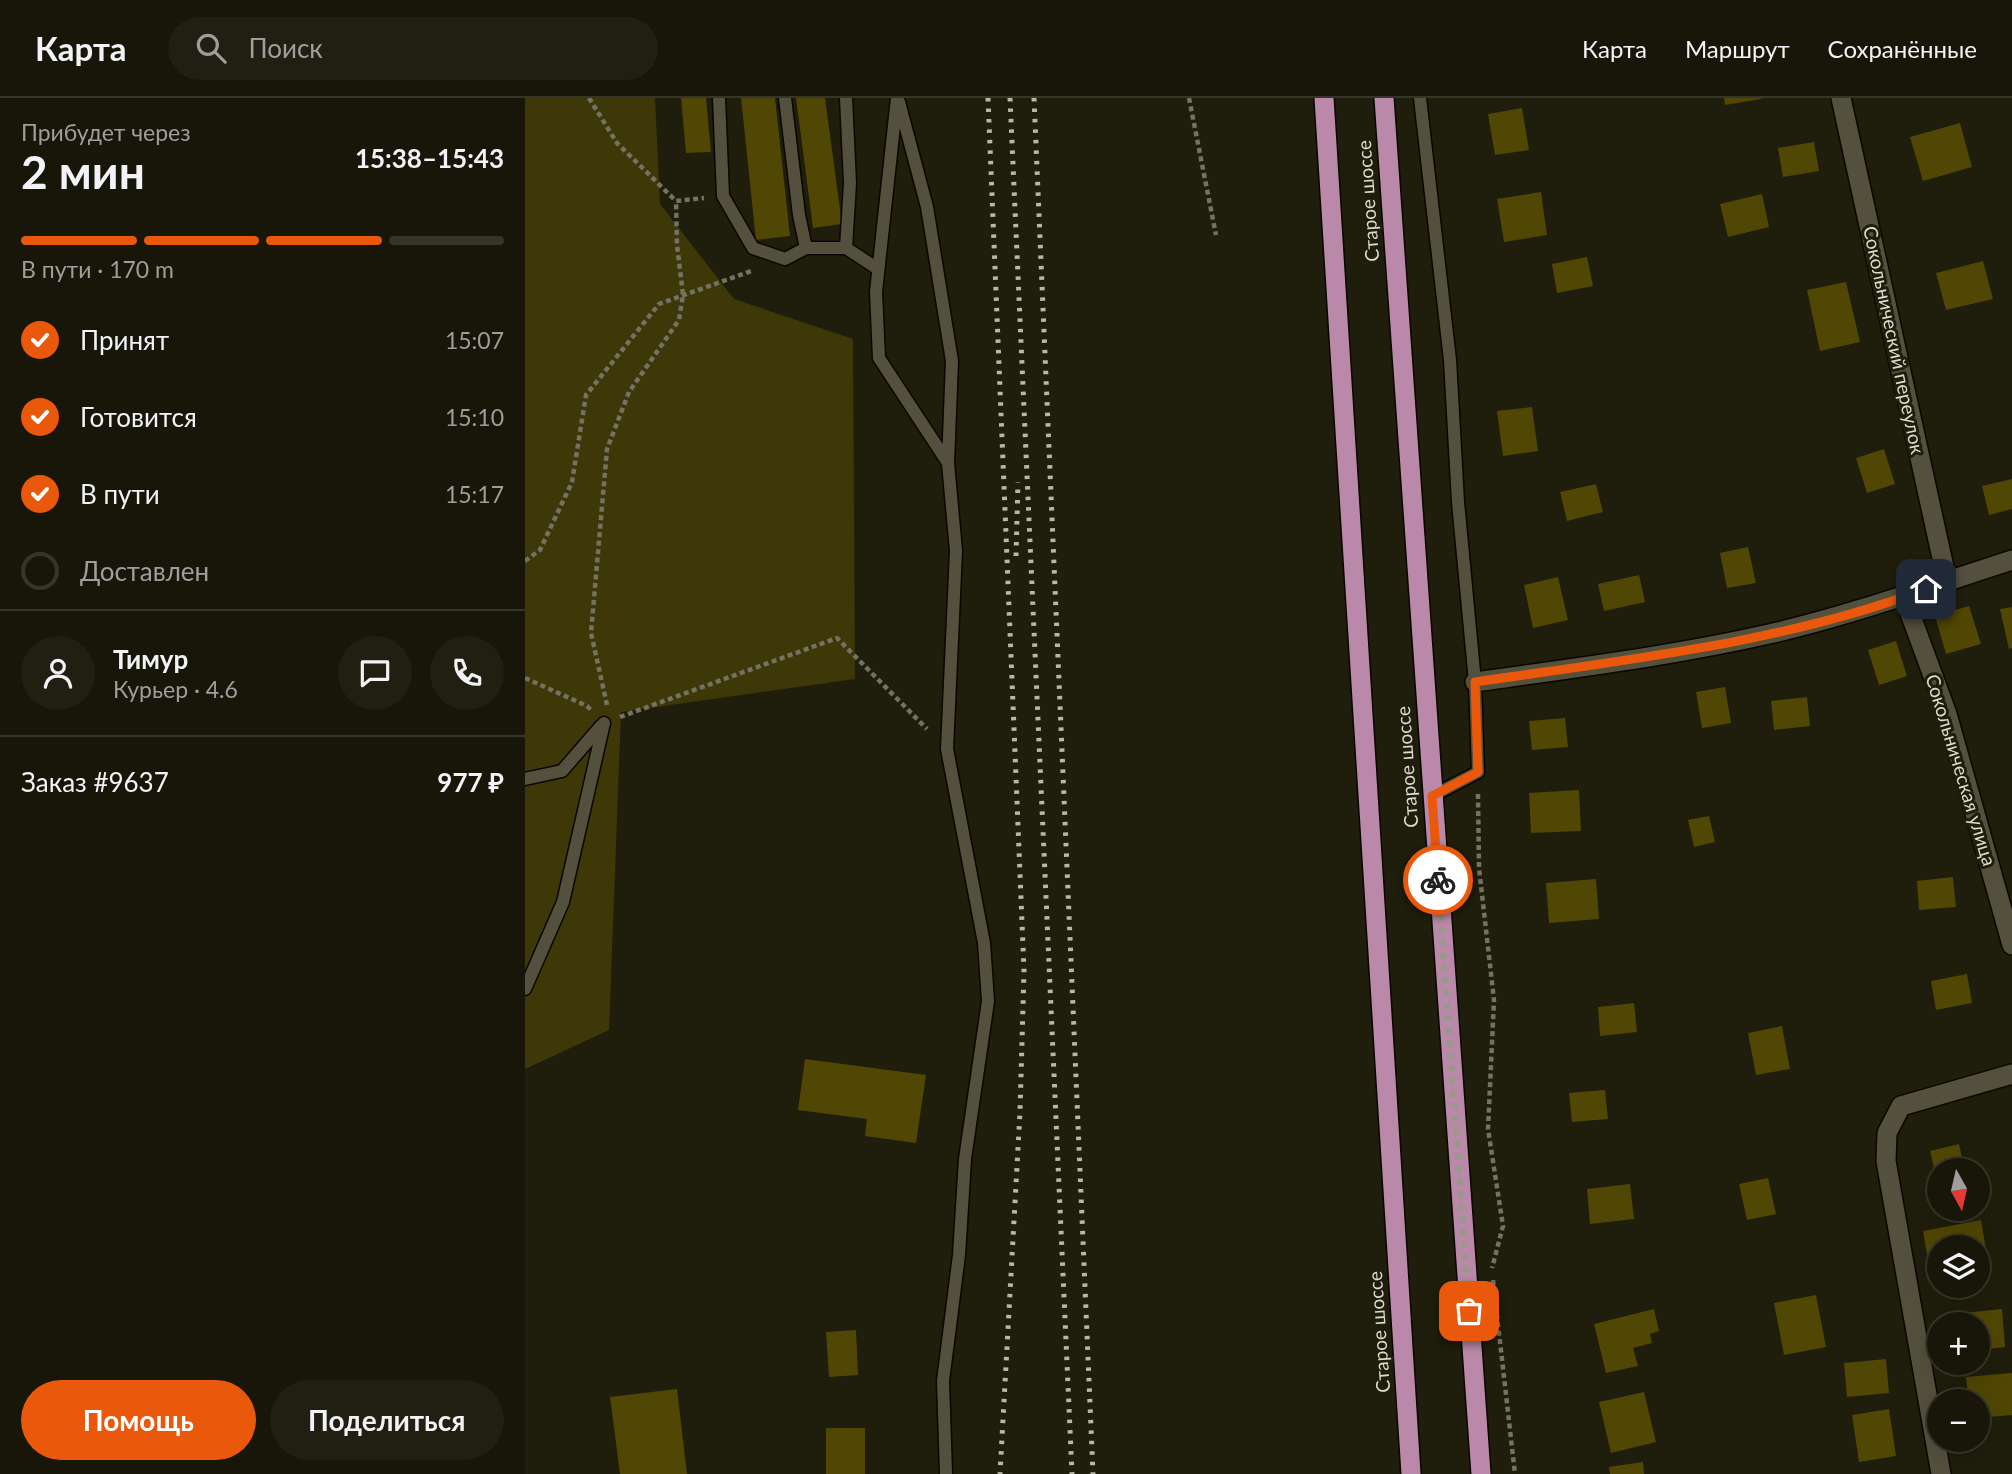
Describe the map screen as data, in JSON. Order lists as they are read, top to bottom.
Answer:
{
  "streets": {
    "highway": ["Старое шоссе"],
    "street": ["Сокольнический переулок", "Сокольническая улица"]
  },
  "north": "bottom",
  "page": {
    "header": "Карта",
    "search": "Поиск",
    "nav": ["Карта", "Маршрут", "Сохранённые"],
    "heading": ["2 мин", "Прибудет через", "15:38–15:43"],
    "panel": [
      "Тимур",
      "Курьер · 4.6",
      "Заказ #9637",
      "977 ₽"
    ],
    "bar": "В пути · 170 m",
    "list": [
      ["Принят", "15:07"],
      ["Готовится", "15:10"],
      ["В пути", "15:17"],
      "Доставлен"
    ],
    "map_buttons": ["+", "−"],
    "buttons": ["Помощь", "Поделиться"]
  }
}
